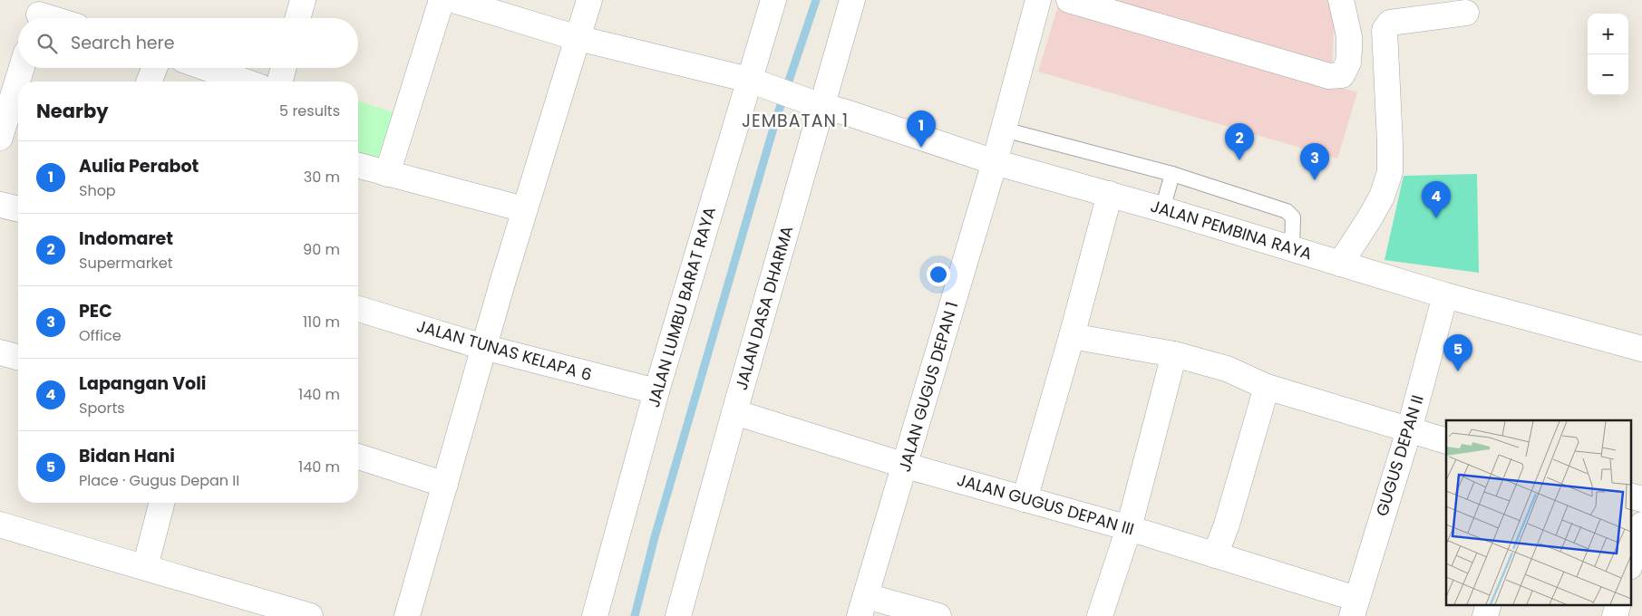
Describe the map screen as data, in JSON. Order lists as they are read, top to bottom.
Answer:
{
  "streets": {
    "street": [
      "JALAN PEMBINA RAYA",
      "JALAN LUMBU BARAT RAYA",
      "JALAN DASA DHARMA",
      "JALAN TUNAS KELAPA 6",
      "JALAN GUGUS DEPAN 1",
      "GUGUS DEPAN II",
      "JALAN GUGUS DEPAN III"
    ]
  },
  "crossings": [
    ["JALAN PEMBINA RAYA", "JALAN LUMBU BARAT RAYA"],
    ["JALAN PEMBINA RAYA", "JALAN DASA DHARMA"],
    ["JALAN PEMBINA RAYA", "JALAN GUGUS DEPAN 1"],
    ["JALAN PEMBINA RAYA", "GUGUS DEPAN II"],
    ["JALAN LUMBU BARAT RAYA", "JALAN TUNAS KELAPA 6"],
    ["JALAN DASA DHARMA", "JALAN GUGUS DEPAN III"],
    ["JALAN GUGUS DEPAN 1", "JALAN GUGUS DEPAN III"],
    ["GUGUS DEPAN II", "JALAN GUGUS DEPAN III"]
  ],
  "districts": ["JEMBATAN 1"],
  "page": {
    "map_buttons": ["+", "−"],
    "search": "Search here",
    "heading": ["Nearby", "5 results"],
    "pins": [
      "1",
      "2",
      "3",
      "4",
      "5"
    ],
    "list": [
      {
        "mark": "1",
        "name": "Aulia Perabot",
        "note": "Shop",
        "value": "30 m"
      },
      {
        "mark": "2",
        "name": "Indomaret",
        "note": "Supermarket",
        "value": "90 m"
      },
      {
        "mark": "3",
        "name": "PEC",
        "note": "Office",
        "value": "110 m"
      },
      {
        "mark": "4",
        "name": "Lapangan Voli",
        "note": "Sports",
        "value": "140 m"
      },
      {
        "mark": "5",
        "name": "Bidan Hani",
        "note": "Place · Gugus Depan II",
        "value": "140 m"
      }
    ]
  }
}
